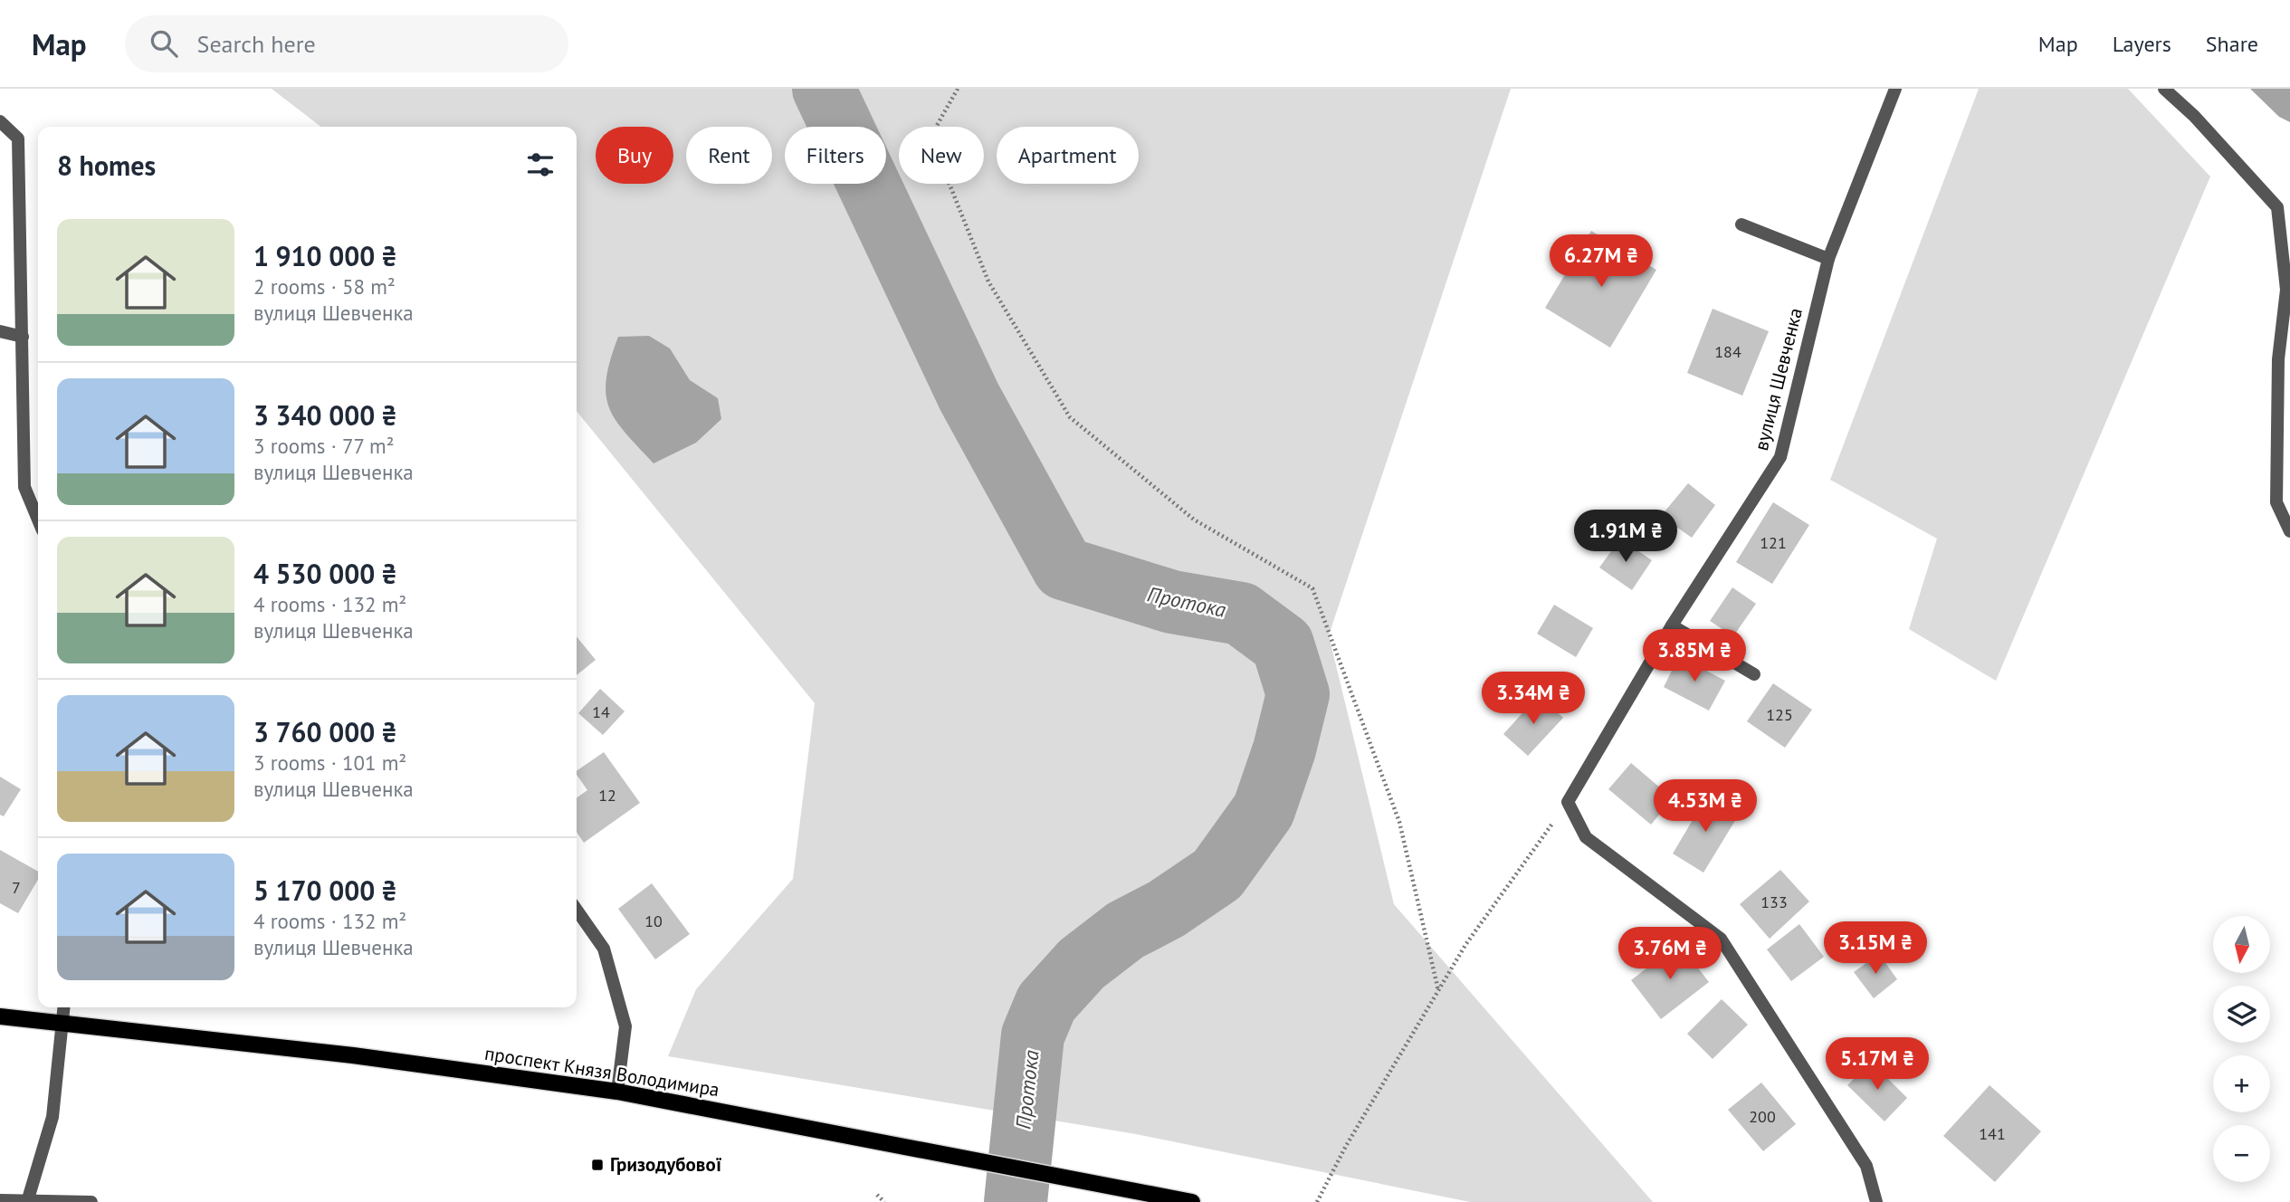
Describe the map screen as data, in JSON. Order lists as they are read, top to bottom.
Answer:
{
  "streets": {
    "main road": ["проспект Князя Володимира"],
    "street": ["вулиця Шевченка"]
  },
  "water": ["Протока"],
  "places": {
    "transit": ["Гризодубової"]
  },
  "house_numbers": [
    "184",
    "121",
    "14",
    "125",
    "12",
    "7",
    "133",
    "10",
    "200",
    "141"
  ],
  "north": "bottom",
  "page": {
    "header": "Map",
    "search": "Search here",
    "nav": ["Map", "Layers", "Share"],
    "chip": [
      "Buy",
      "Rent",
      "Filters",
      "New",
      "Apartment"
    ],
    "heading": "8 homes",
    "list": [
      {
        "name": "1 910 000 ₴",
        "note": "2 rooms · 58 m² · вулиця Шевченка"
      },
      {
        "name": "3 340 000 ₴",
        "note": "3 rooms · 77 m² · вулиця Шевченка"
      },
      {
        "name": "4 530 000 ₴",
        "note": "4 rooms · 132 m² · вулиця Шевченка"
      },
      {
        "name": "3 760 000 ₴",
        "note": "3 rooms · 101 m² · вулиця Шевченка"
      },
      {
        "name": "5 170 000 ₴",
        "note": "4 rooms · 132 m² · вулиця Шевченка"
      }
    ],
    "price": [
      "6.27M ₴",
      "1.91M ₴",
      "3.85M ₴",
      "3.34M ₴",
      "4.53M ₴",
      "3.15M ₴",
      "3.76M ₴",
      "5.17M ₴"
    ],
    "map_buttons": ["+", "−"]
  }
}
